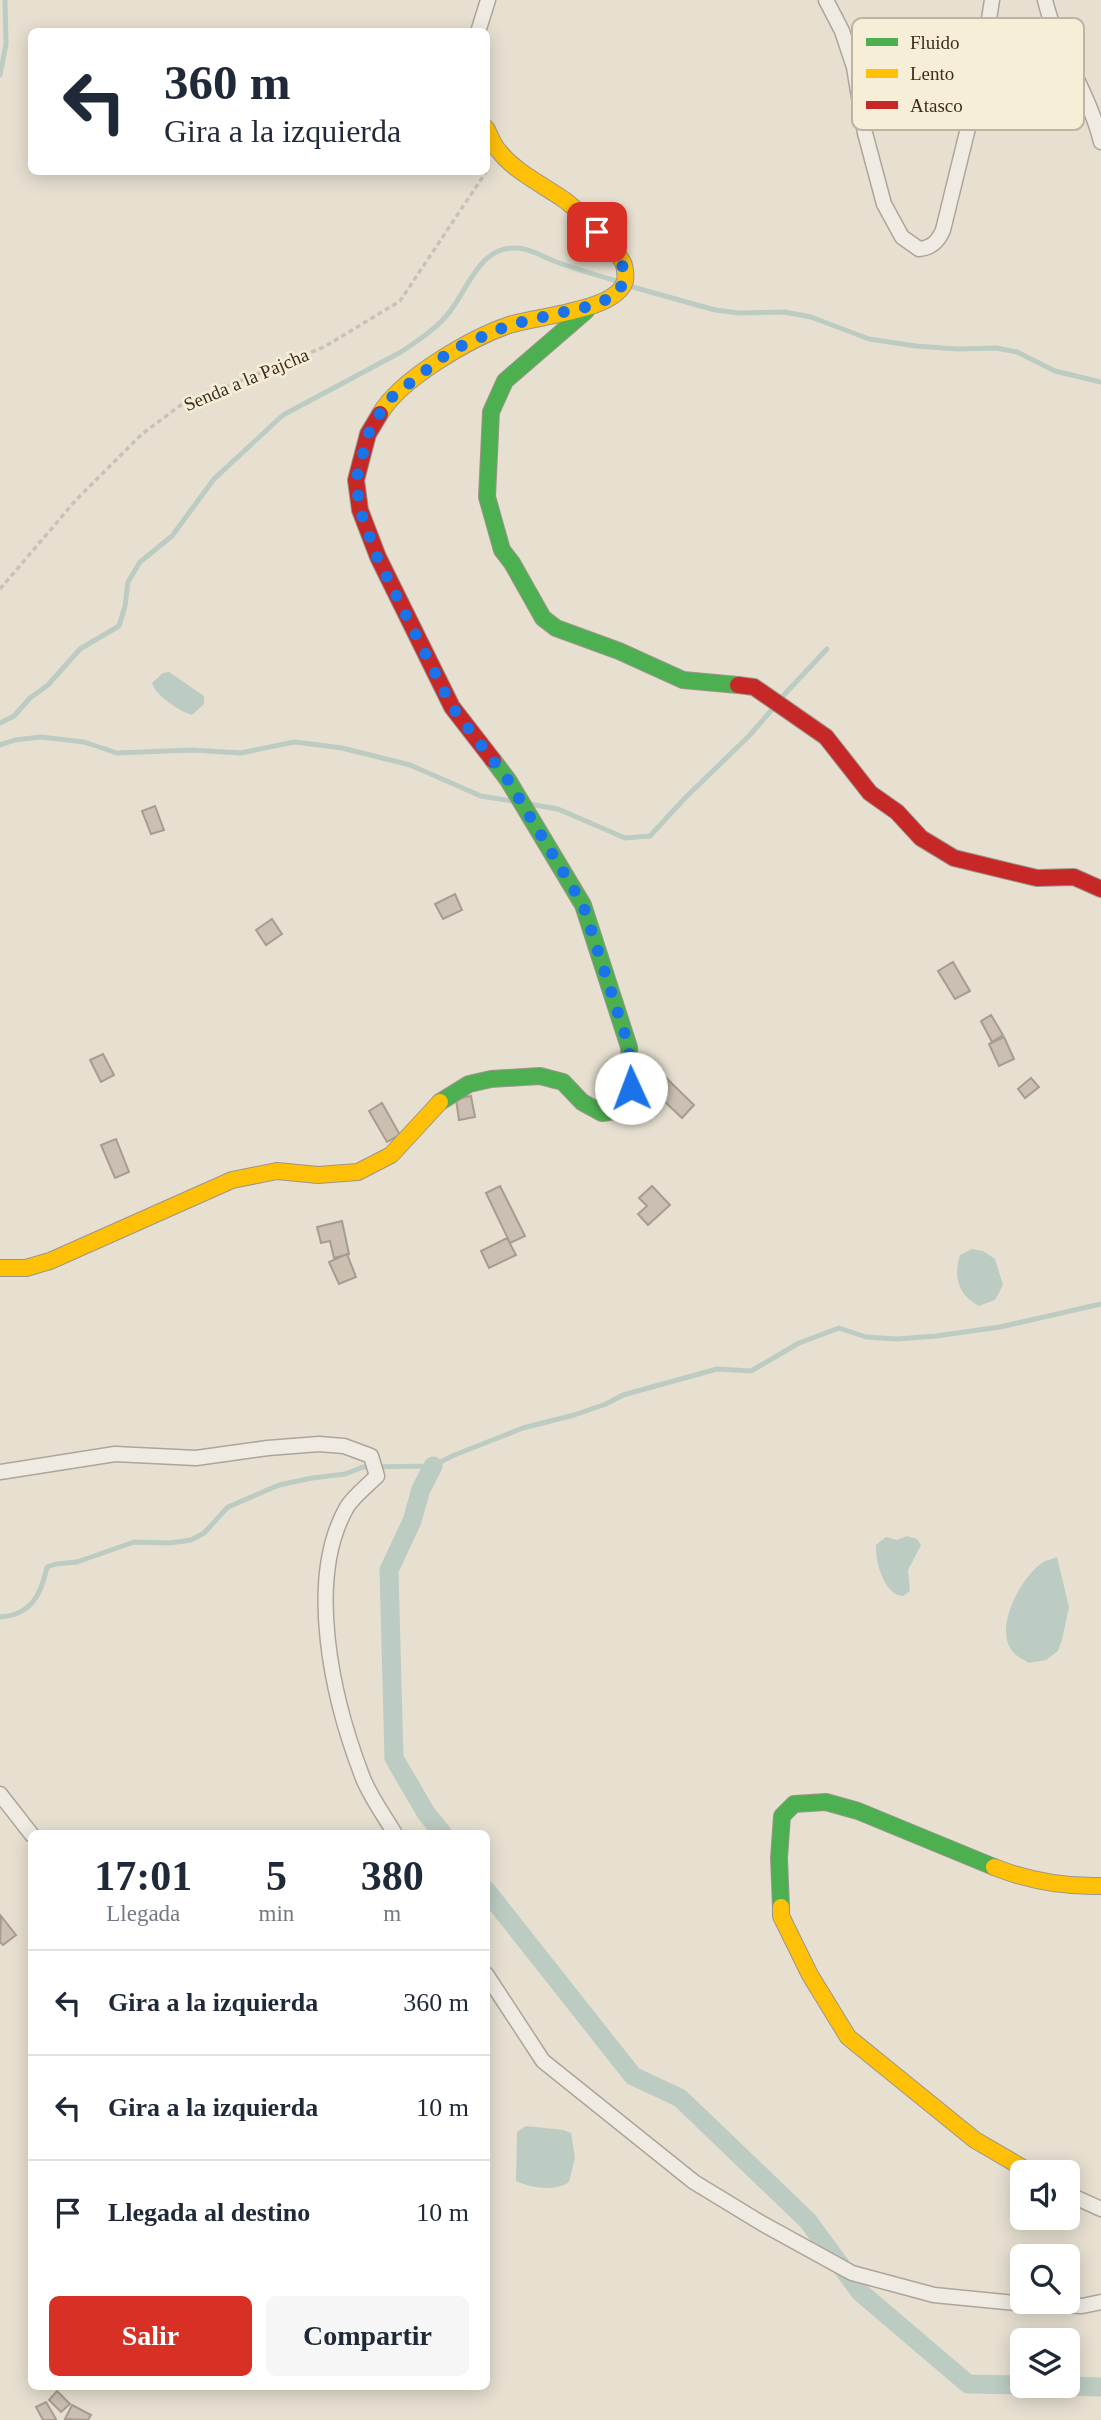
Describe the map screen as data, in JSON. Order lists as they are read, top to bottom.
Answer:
{
  "streets": {
    "path": ["Senda a la Pajcha"]
  },
  "legend": ["Fluido", "Lento", "Atasco"],
  "page": {
    "turn": ["360 m", "Gira a la izquierda"],
    "eta": [
      "17:01",
      "Llegada",
      "5",
      "min",
      "380",
      "m"
    ],
    "list": [
      {
        "name": "Gira a la izquierda",
        "value": "360 m"
      },
      {
        "name": "Gira a la izquierda",
        "value": "10 m"
      },
      {
        "name": "Llegada al destino",
        "value": "10 m"
      }
    ],
    "buttons": ["Salir", "Compartir"]
  }
}
